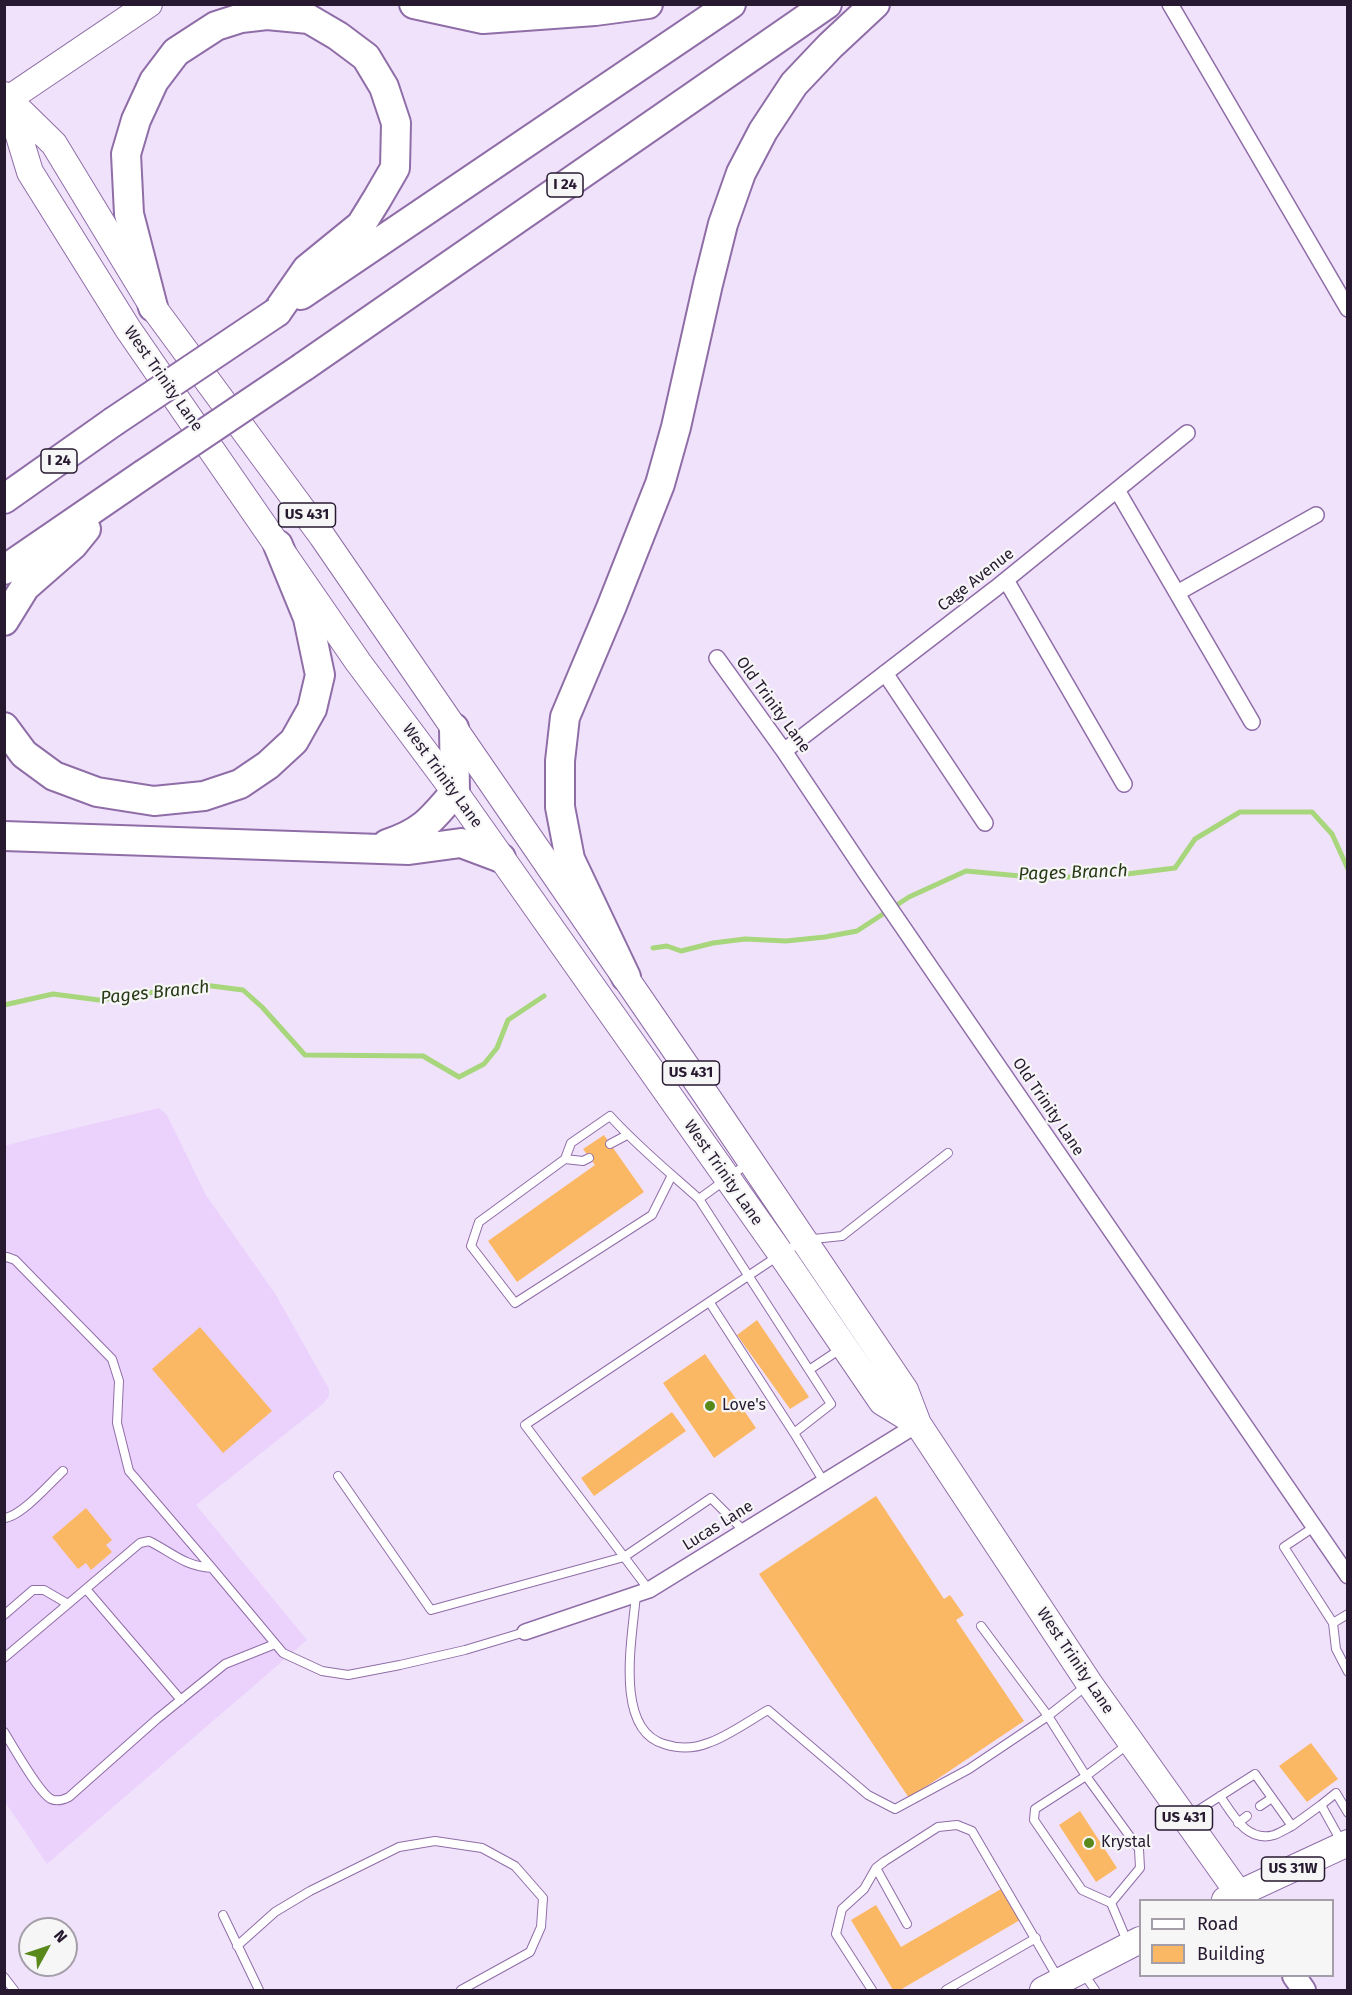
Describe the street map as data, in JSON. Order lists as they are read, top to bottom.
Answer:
{
  "streets": {
    "highway": ["I 24"],
    "main road": ["West Trinity Lane", "US 431", "US 31W"],
    "street": ["Cage Avenue", "Old Trinity Lane", "Lucas Lane"]
  },
  "crossings": [
    ["West Trinity Lane", "Lucas Lane"],
    ["West Trinity Lane", "US 31W"],
    ["Cage Avenue", "Old Trinity Lane"]
  ],
  "water": ["Pages Branch"],
  "places": ["Love's", "Krystal"],
  "legend": ["Road", "Building"],
  "north": "top right"
}
